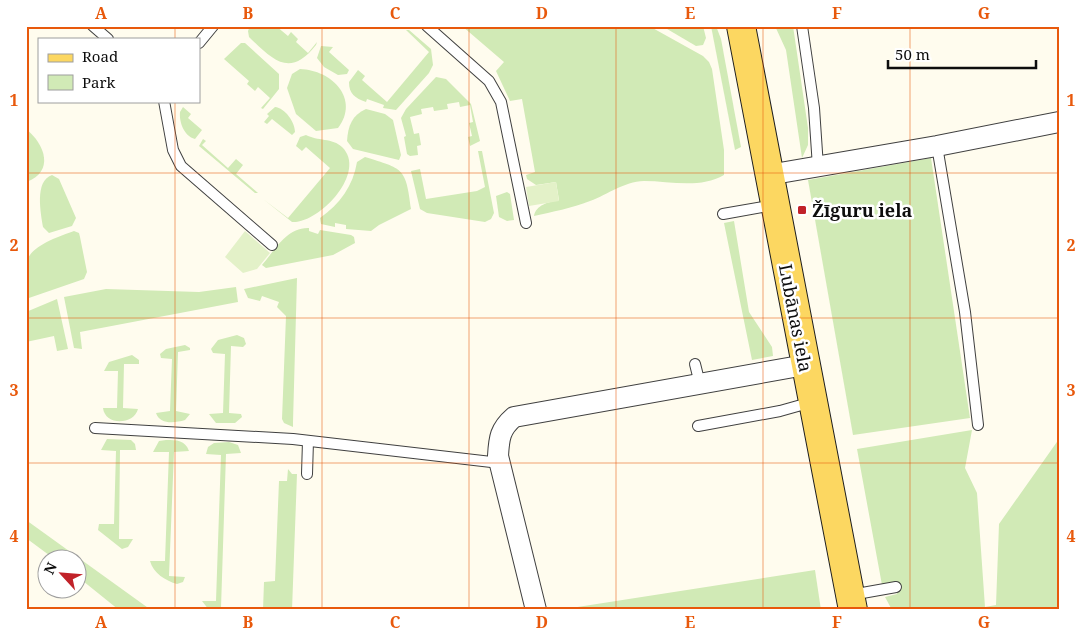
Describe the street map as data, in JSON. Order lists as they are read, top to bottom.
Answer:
{
  "streets": {
    "main road": ["Lubānas iela"]
  },
  "places": {
    "transit": ["Žīguru iela"]
  },
  "legend": ["Road", "Park"],
  "scale_bar": "50 m",
  "north": "top left",
  "grid": {
    "columns": [
      "A",
      "B",
      "C",
      "D",
      "E",
      "F",
      "G"
    ],
    "rows": [
      "1",
      "2",
      "3",
      "4"
    ]
  }
}
